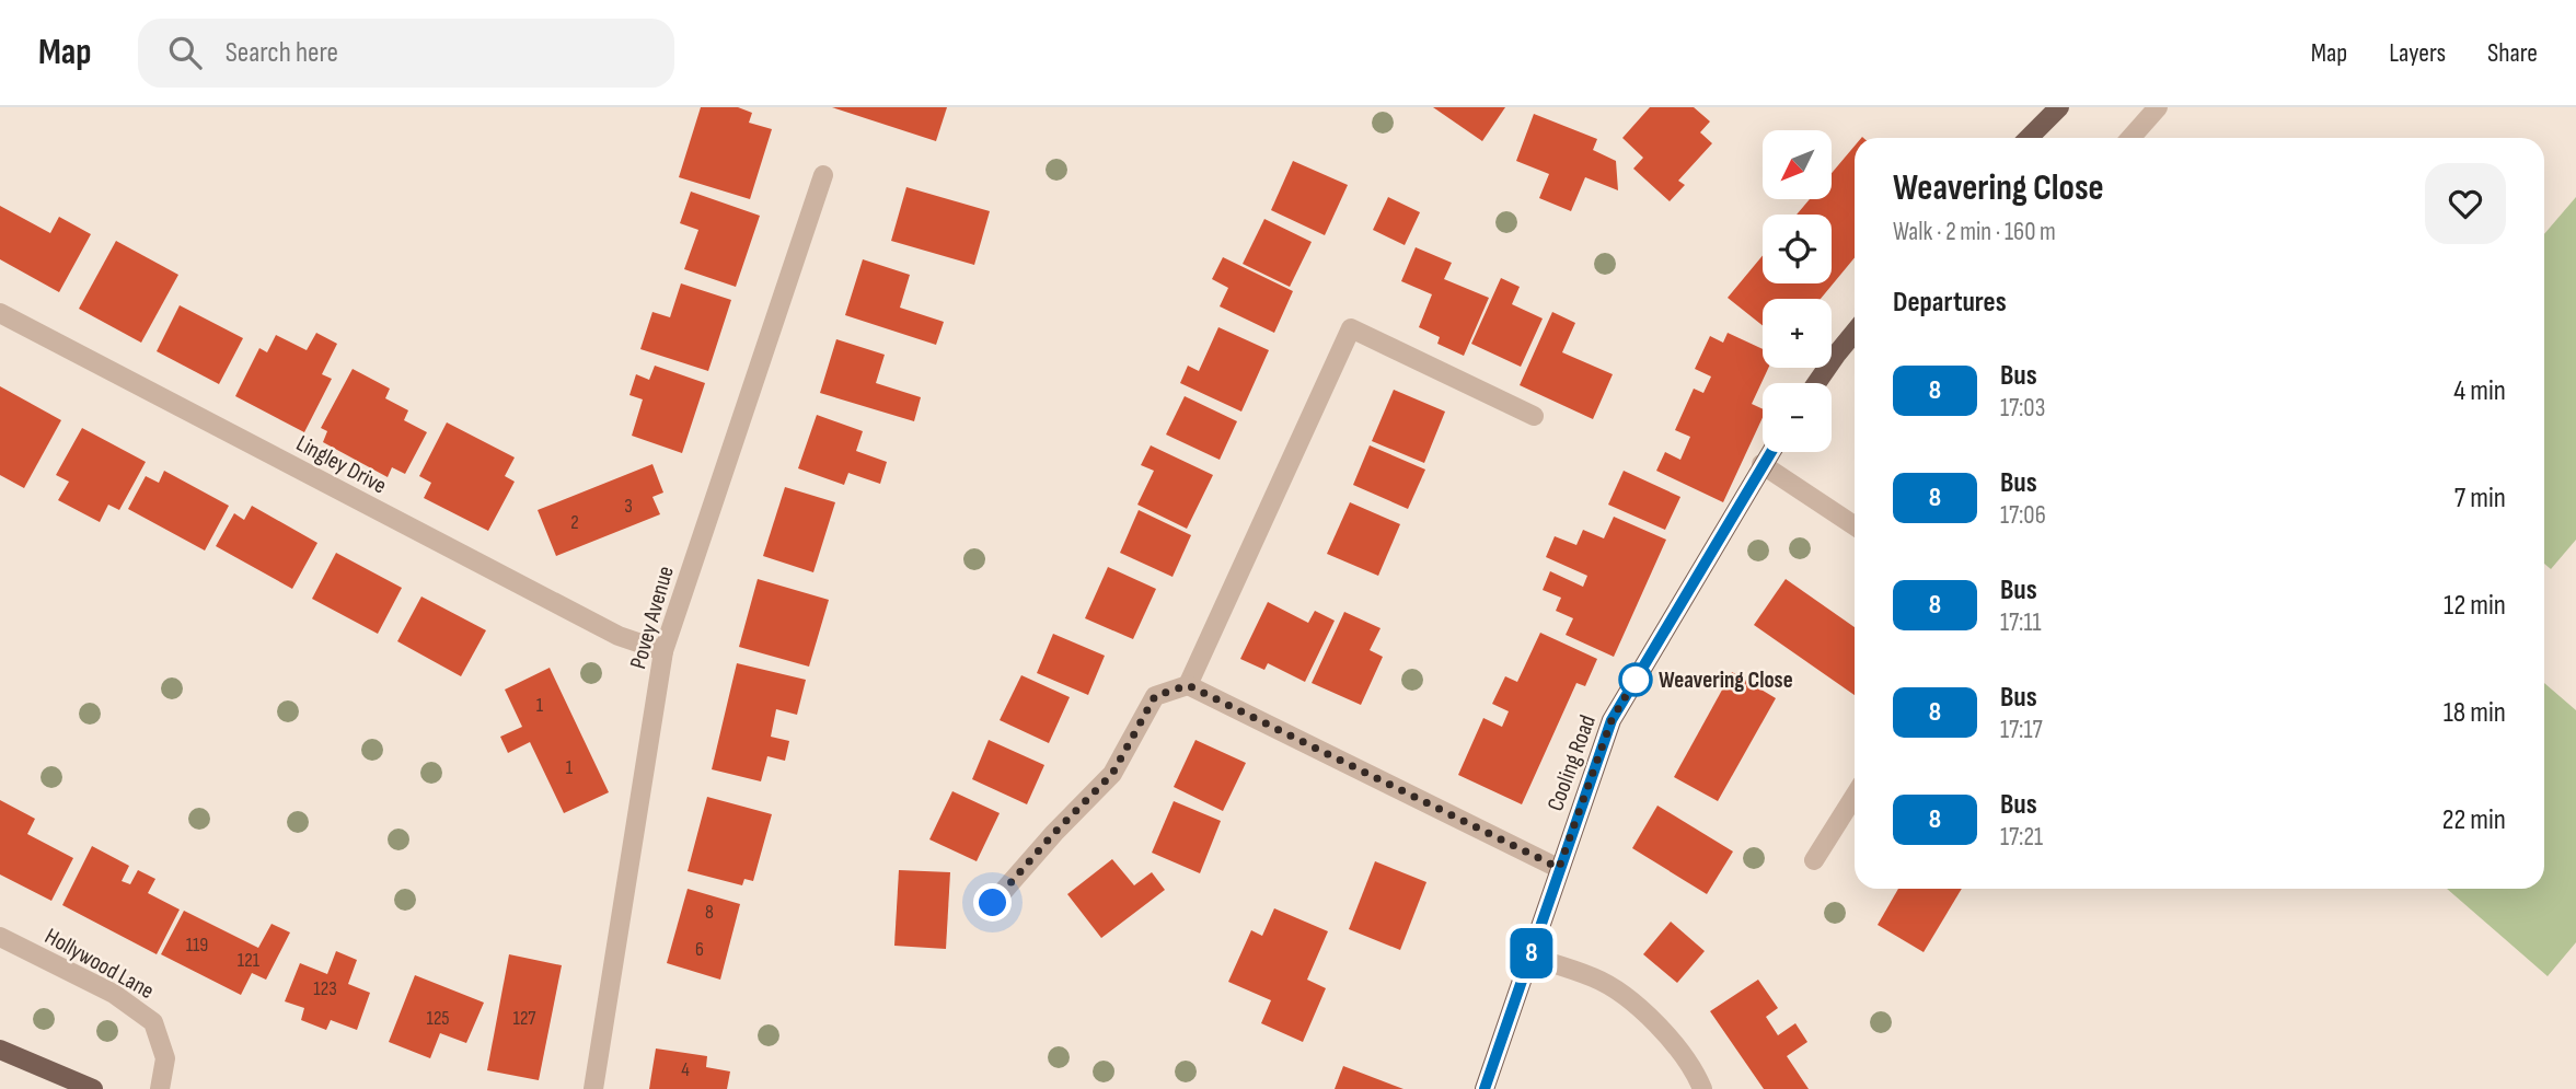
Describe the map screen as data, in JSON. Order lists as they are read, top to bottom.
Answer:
{
  "streets": {
    "main road": ["Cooling Road"],
    "street": ["Lingley Drive", "Povey Avenue", "Hollywood Lane"]
  },
  "crossings": [
    ["Lingley Drive", "Povey Avenue"]
  ],
  "places": ["Weavering Close"],
  "lines": ["bus line 8"],
  "house_numbers": [
    "3",
    "2",
    "1",
    "1",
    "8",
    "119",
    "6",
    "121",
    "123",
    "125",
    "127",
    "4"
  ],
  "north": "bottom left",
  "page": {
    "header": "Map",
    "search": "Search here",
    "nav": ["Map", "Layers", "Share"],
    "on_map": "8",
    "map_buttons": ["+", "−"],
    "heading": [
      ["Weavering Close", "Walk · 2 min · 160 m"],
      "Departures"
    ],
    "list": [
      {
        "mark": "8",
        "name": "Bus",
        "note": "17:03",
        "value": "4 min"
      },
      {
        "mark": "8",
        "name": "Bus",
        "note": "17:06",
        "value": "7 min"
      },
      {
        "mark": "8",
        "name": "Bus",
        "note": "17:11",
        "value": "12 min"
      },
      {
        "mark": "8",
        "name": "Bus",
        "note": "17:17",
        "value": "18 min"
      },
      {
        "mark": "8",
        "name": "Bus",
        "note": "17:21",
        "value": "22 min"
      }
    ]
  }
}
